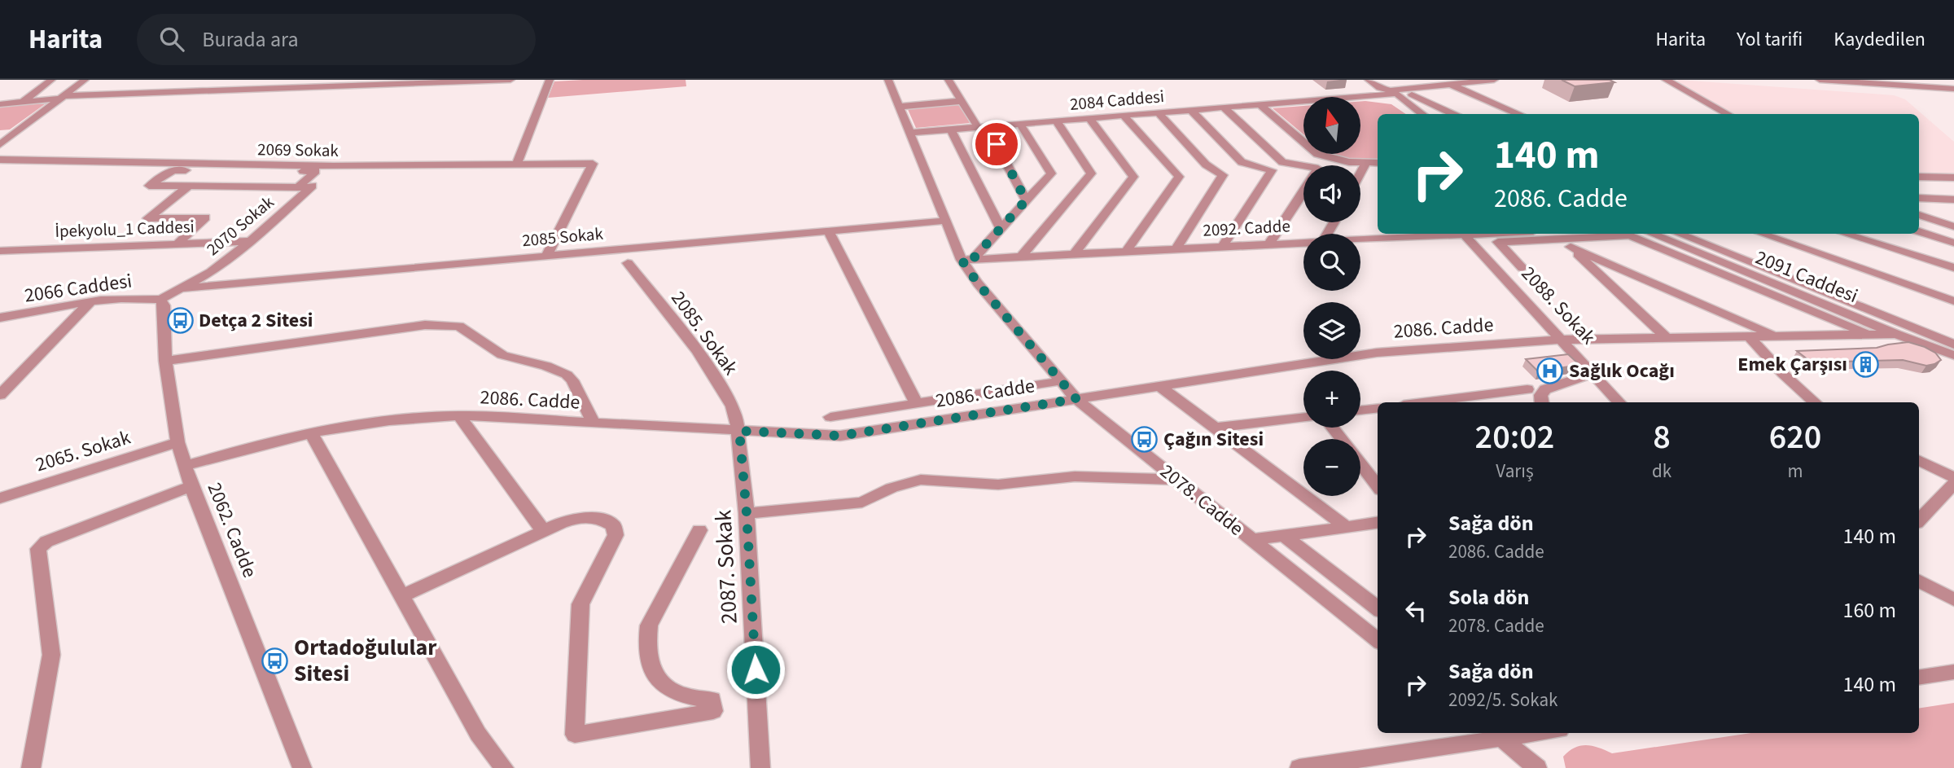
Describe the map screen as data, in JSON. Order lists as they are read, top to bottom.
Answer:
{
  "streets": {
    "street": [
      "2084 Caddesi",
      "2069 Sokak",
      "2070 Sokak",
      "2092. Cadde",
      "İpekyolu_1 Caddesi",
      "2085 Sokak",
      "2091 Caddesi",
      "2066 Caddesi",
      "2088. Sokak",
      "2086. Cadde",
      "2085. Sokak",
      "2065. Sokak",
      "2078. Cadde",
      "2062. Cadde",
      "2087. Sokak"
    ]
  },
  "crossings": [
    ["2084 Caddesi", "2078. Cadde"],
    ["2069 Sokak", "2070 Sokak"],
    ["2069 Sokak", "2085 Sokak"],
    ["2070 Sokak", "İpekyolu_1 Caddesi"],
    ["2070 Sokak", "2085 Sokak"],
    ["2070 Sokak", "2066 Caddesi"],
    ["2070 Sokak", "2062. Cadde"],
    ["2092. Cadde", "2078. Cadde"],
    ["2085 Sokak", "2078. Cadde"],
    ["2091 Caddesi", "2086. Cadde"],
    ["2066 Caddesi", "2062. Cadde"],
    ["2088. Sokak", "2086. Cadde"],
    ["2086. Cadde", "2085. Sokak"],
    ["2086. Cadde", "2078. Cadde"],
    ["2086. Cadde", "2062. Cadde"],
    ["2086. Cadde", "2087. Sokak"],
    ["2085. Sokak", "2087. Sokak"],
    ["2065. Sokak", "2062. Cadde"]
  ],
  "places": {
    "bus stop": ["Detça 2 Sitesi", "Çağın Sitesi", "Ortadoğulular Sitesi"],
    "building": ["Emek Çarşısı"],
    "hospital": ["Sağlık Ocağı"]
  },
  "north": "top",
  "page": {
    "header": "Harita",
    "search": "Burada ara",
    "nav": ["Harita", "Yol tarifi", "Kaydedilen"],
    "map_buttons": ["+", "−"],
    "turn": ["140 m", "2086. Cadde"],
    "eta": [
      "20:02",
      "Varış",
      "8",
      "dk",
      "620",
      "m"
    ],
    "list": [
      {
        "name": "Sağa dön",
        "note": "2086. Cadde",
        "value": "140 m"
      },
      {
        "name": "Sola dön",
        "note": "2078. Cadde",
        "value": "160 m"
      },
      {
        "name": "Sağa dön",
        "note": "2092/5. Sokak",
        "value": "140 m"
      }
    ]
  }
}
